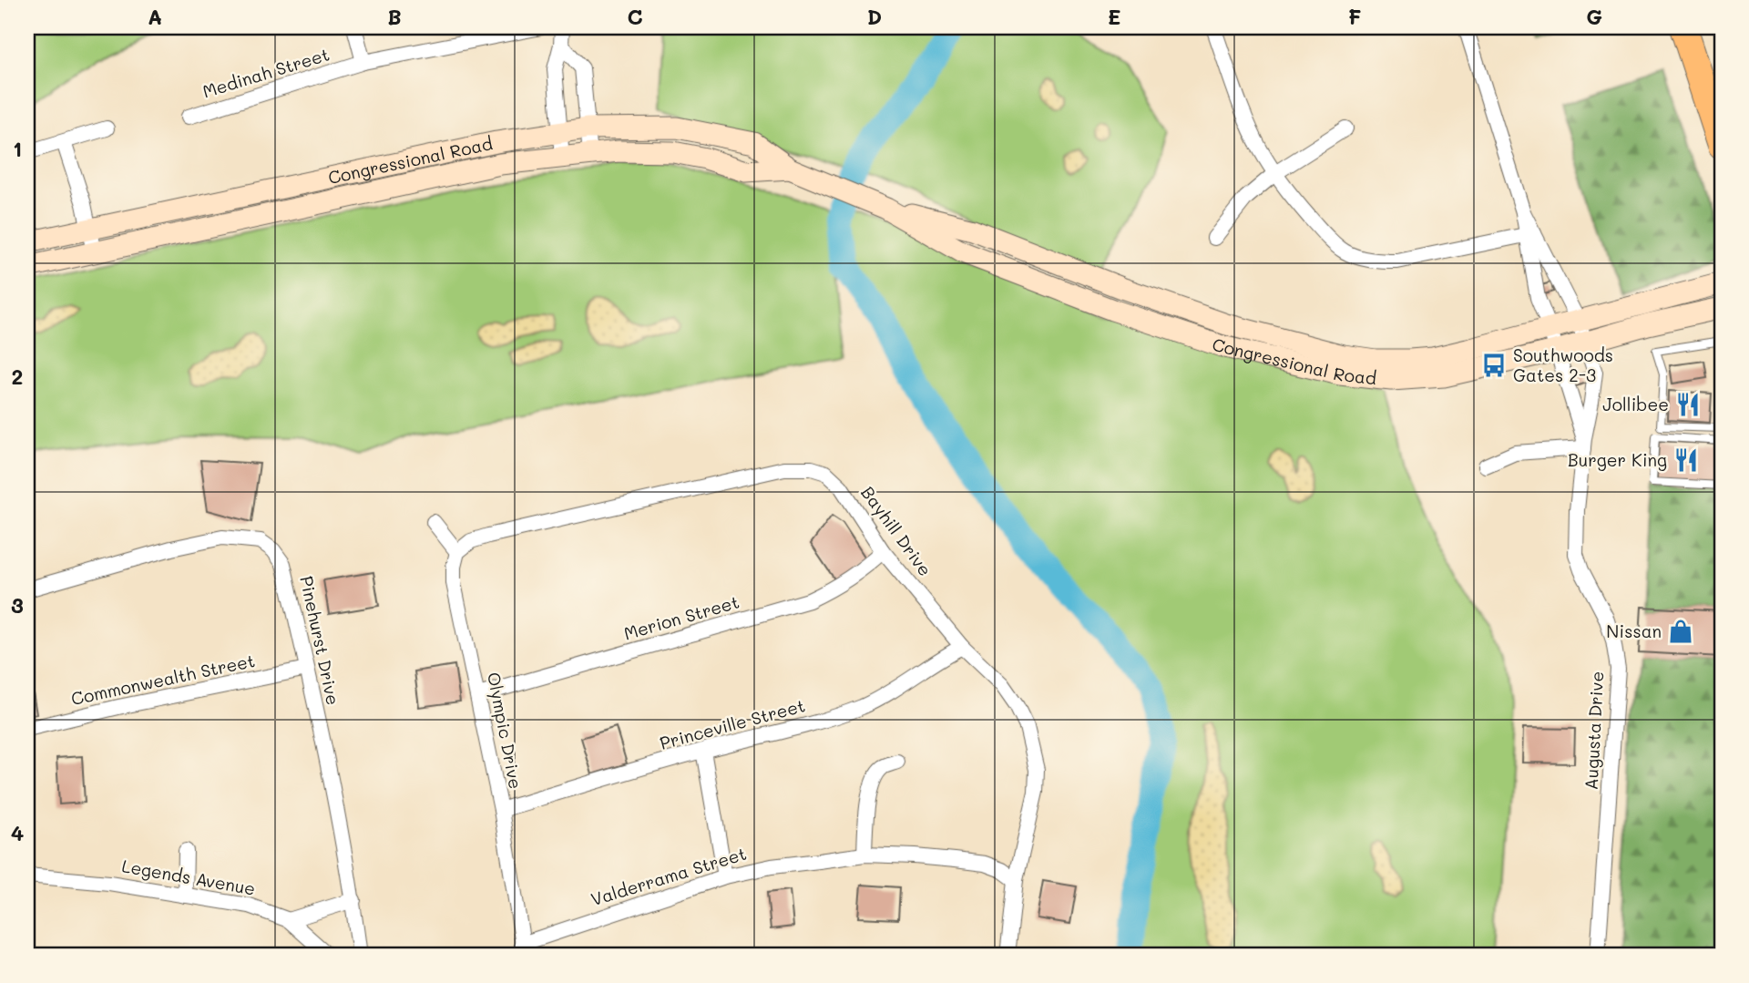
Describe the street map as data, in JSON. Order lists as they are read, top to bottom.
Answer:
{
  "streets": {
    "main road": ["Congressional Road"],
    "street": [
      "Medinah Street",
      "Bayhill Drive",
      "Merion Street",
      "Pinehurst Drive",
      "Commonwealth Street",
      "Princeville Street",
      "Olympic Drive",
      "Augusta Drive",
      "Valderrama Street",
      "Legends Avenue"
    ]
  },
  "crossings": [
    ["Congressional Road", "Augusta Drive"],
    ["Bayhill Drive", "Merion Street"],
    ["Bayhill Drive", "Princeville Street"],
    ["Bayhill Drive", "Olympic Drive"],
    ["Bayhill Drive", "Valderrama Street"],
    ["Merion Street", "Olympic Drive"],
    ["Pinehurst Drive", "Commonwealth Street"],
    ["Princeville Street", "Olympic Drive"],
    ["Olympic Drive", "Valderrama Street"]
  ],
  "places": {
    "bus stop": ["Southwoods Gates 2-3"],
    "restaurant": ["Jollibee", "Burger King"],
    "shop": ["Nissan"]
  },
  "grid": {
    "columns": [
      "A",
      "B",
      "C",
      "D",
      "E",
      "F",
      "G"
    ],
    "rows": [
      "1",
      "2",
      "3",
      "4"
    ]
  }
}
